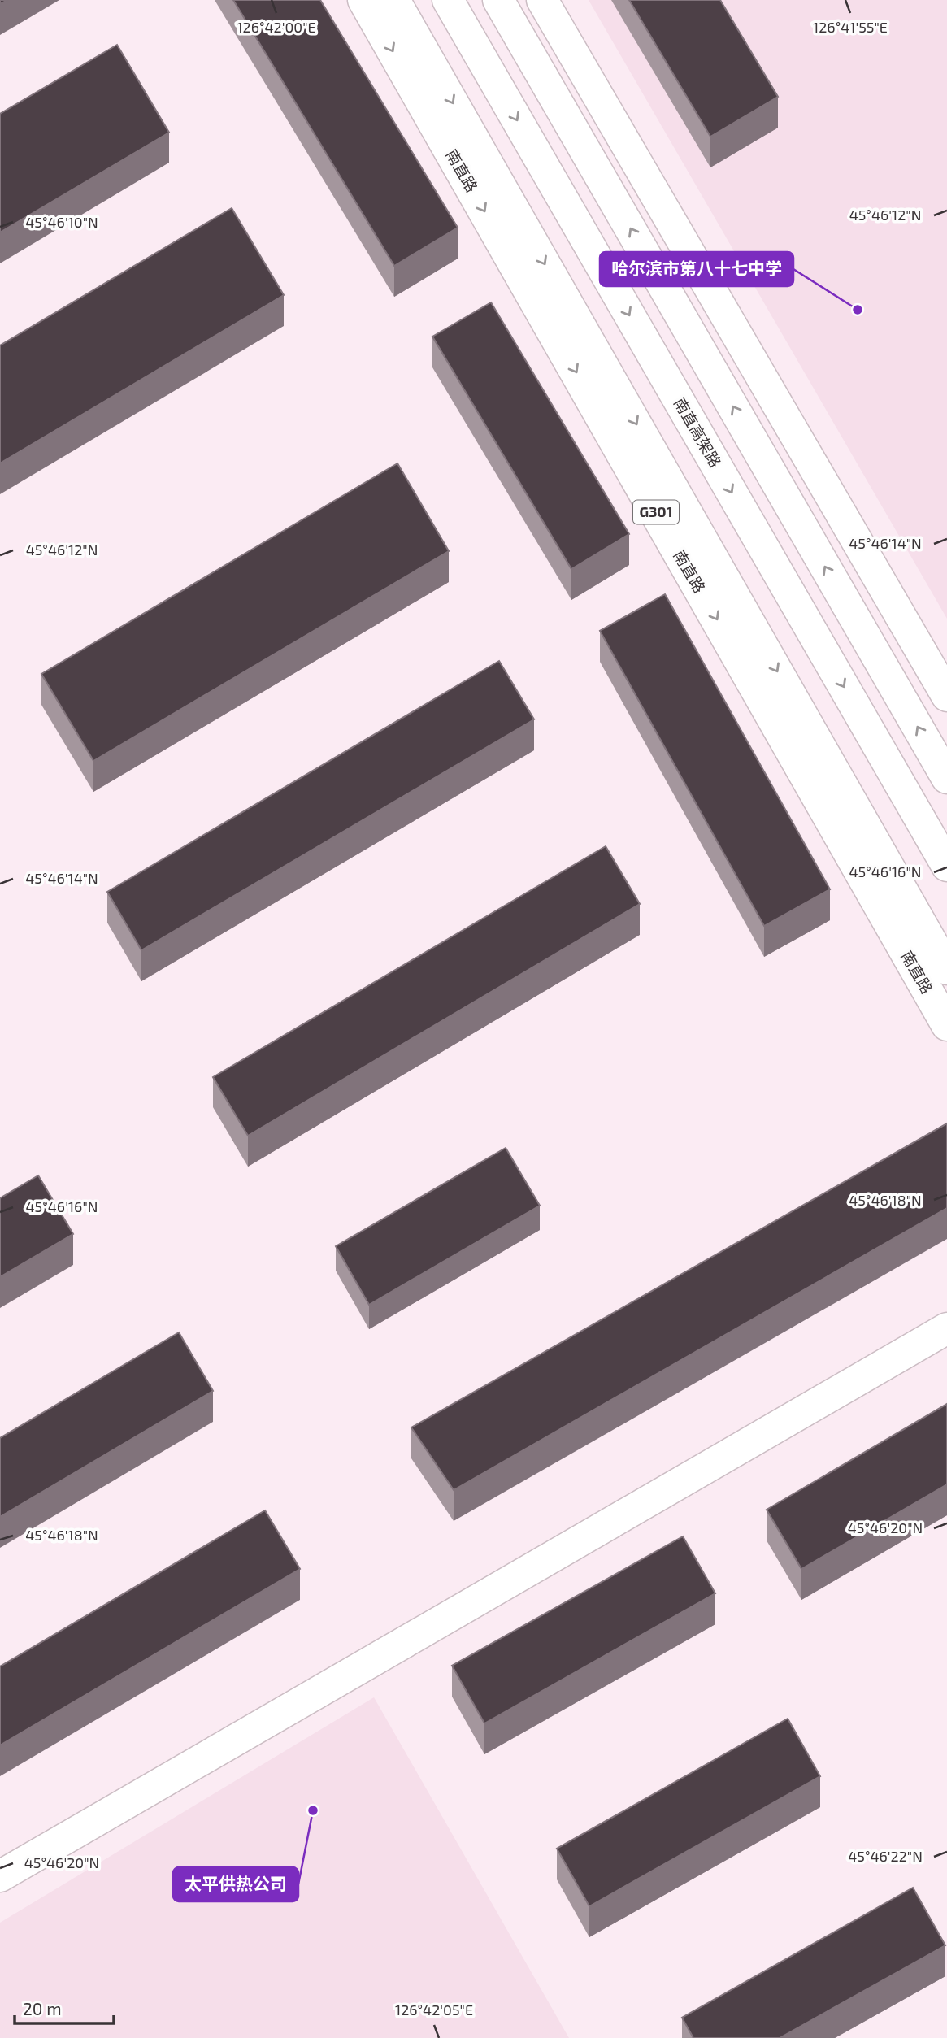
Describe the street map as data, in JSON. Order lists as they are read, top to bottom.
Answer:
{
  "streets": {
    "main road": ["南直路", "南直高架路", "G301"]
  },
  "places": ["哈尔滨市第八十七中学", "太平供热公司"],
  "scale_bar": "20 m",
  "coordinates": [
    "126°42'00\"E",
    "126°41'55\"E",
    "45°46'12\"N",
    "45°46'10\"N",
    "45°46'14\"N",
    "45°46'16\"N",
    "45°46'18\"N",
    "45°46'20\"N",
    "45°46'22\"N",
    "126°42'05\"E"
  ]
}
